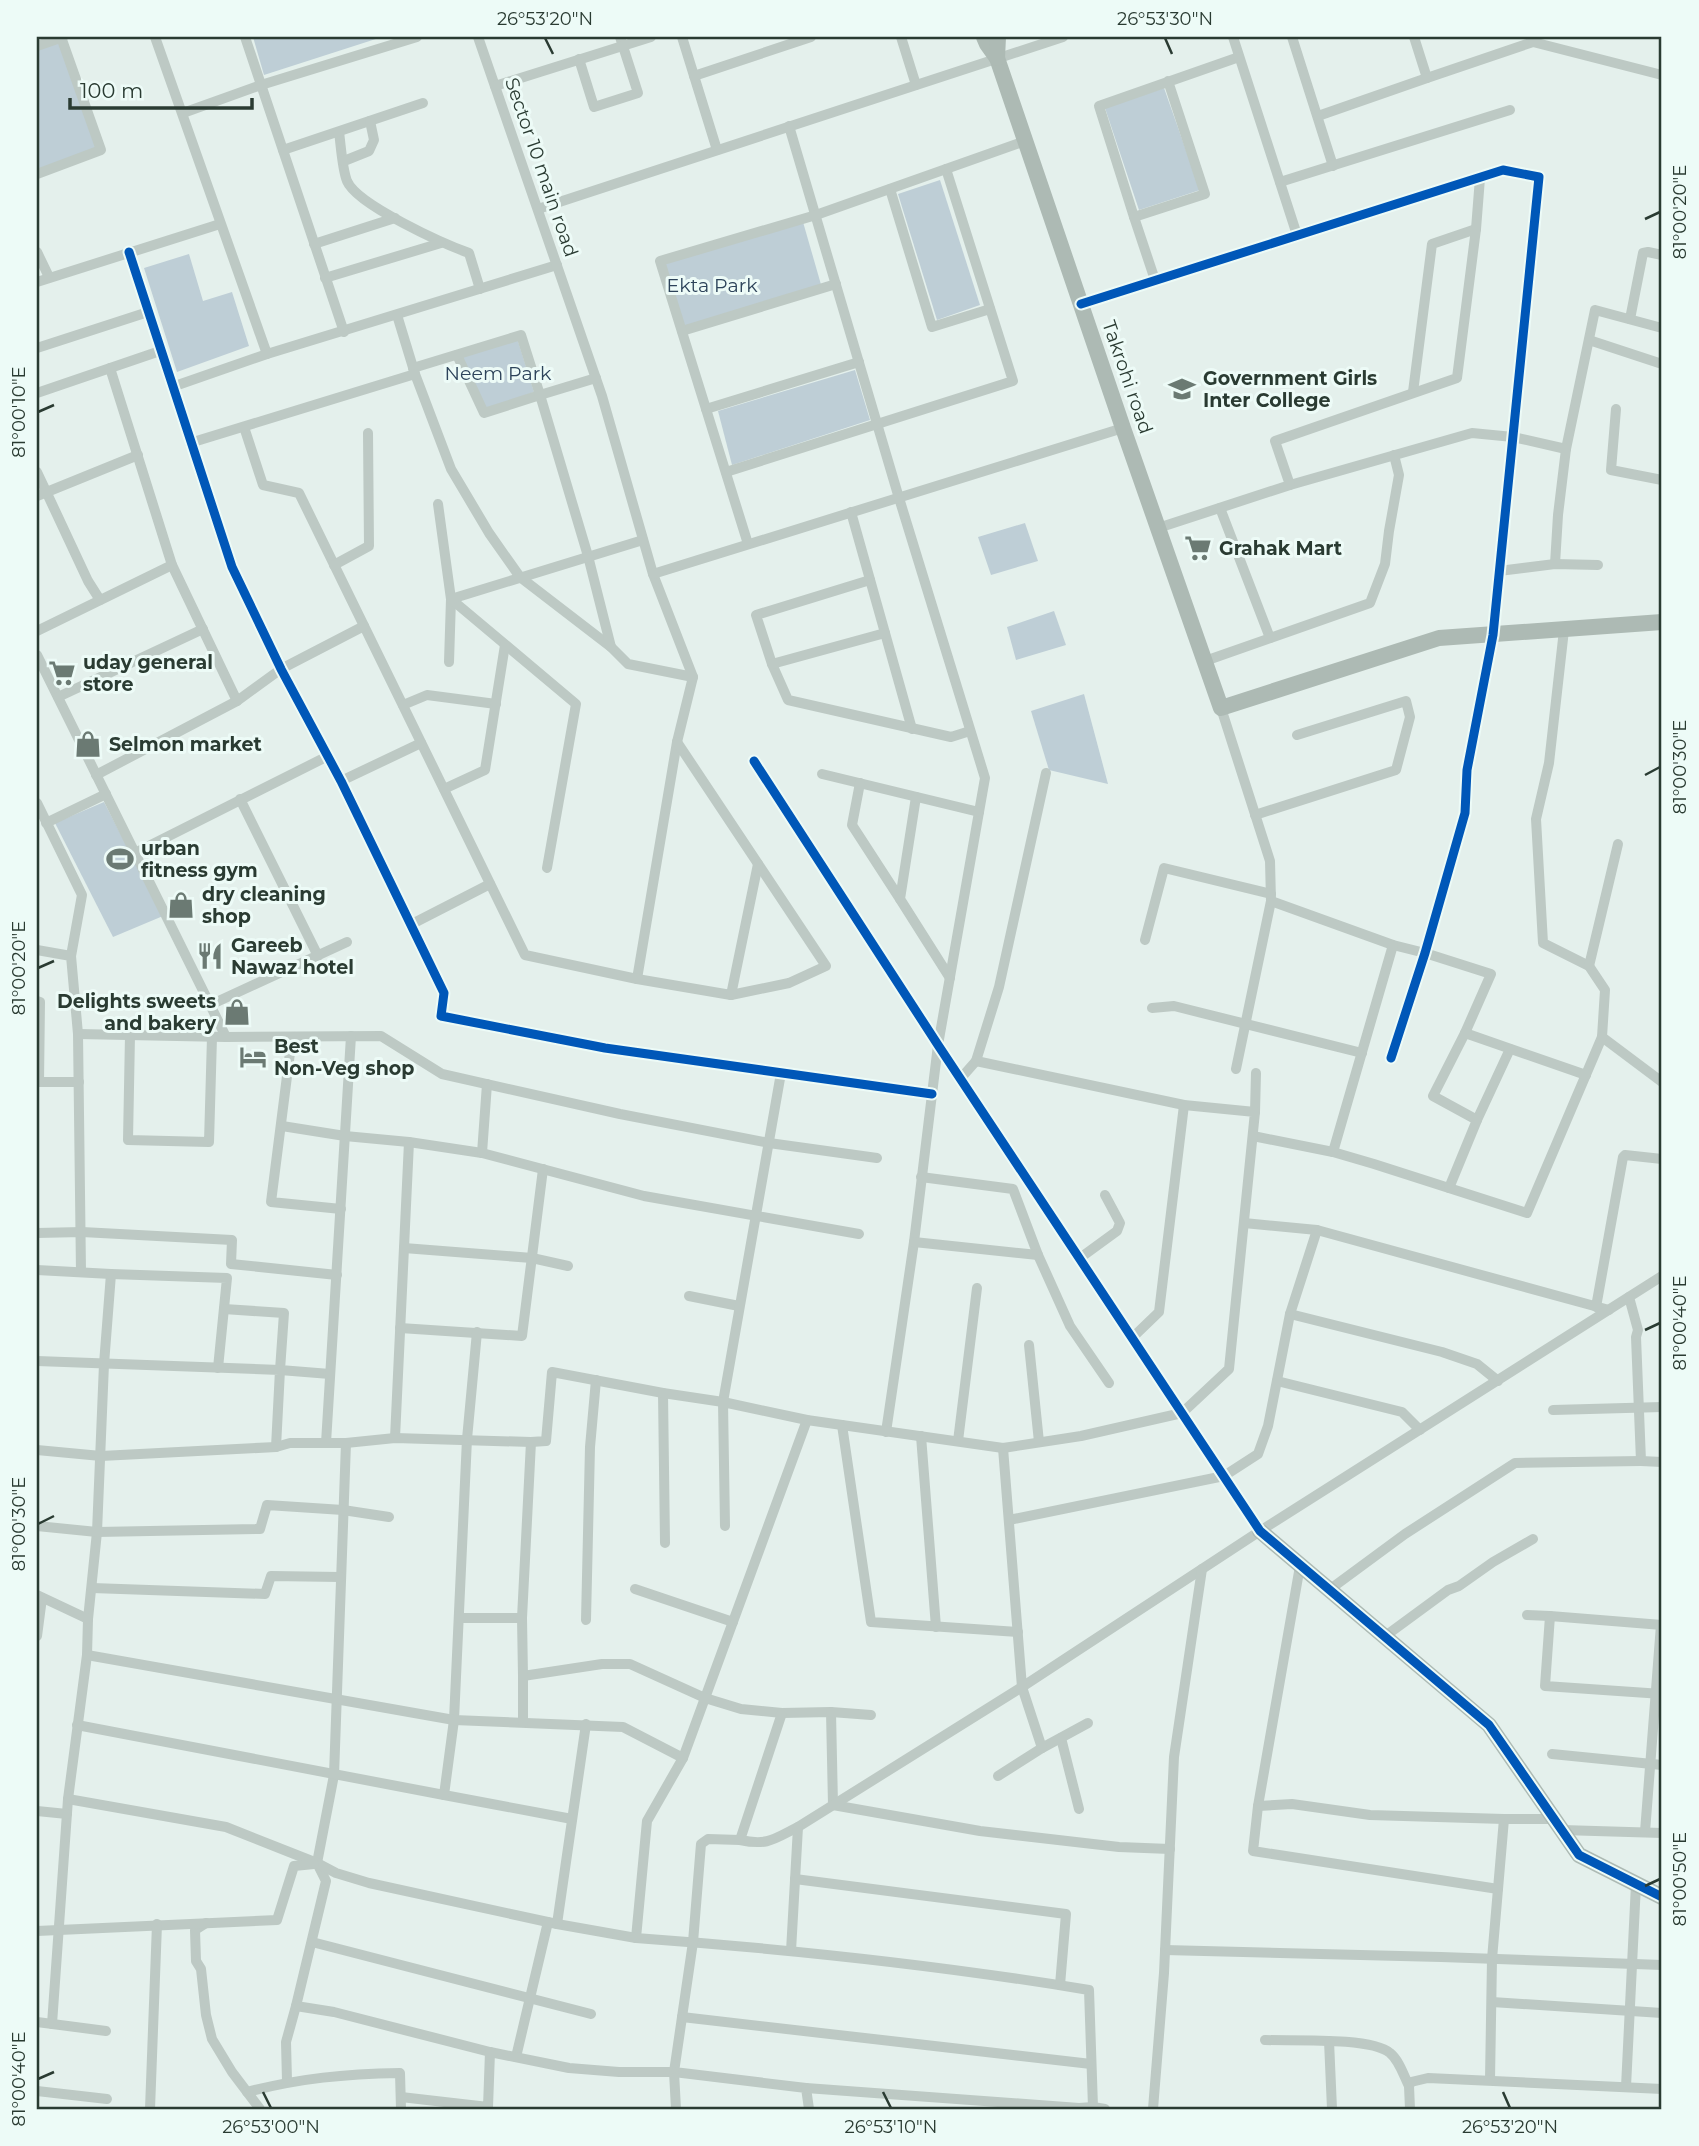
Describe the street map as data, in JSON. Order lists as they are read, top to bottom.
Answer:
{
  "streets": {
    "street": ["Sector 10 main road", "Takrohi road"]
  },
  "parks": ["Ekta Park", "Neem Park"],
  "places": {
    "school or university": ["Government Girls Inter College"],
    "supermarket": ["Grahak Mart", "uday general store"],
    "shop": ["Selmon market", "dry cleaning shop", "Delights sweets and bakery"],
    "sports": ["urban fitness gym"],
    "restaurant": ["Gareeb Nawaz hotel"],
    "hotel": ["Best Non-Veg shop"]
  },
  "scale_bar": "100 m",
  "coordinates": [
    "26°53'20\"N",
    "26°53'30\"N",
    "81°00'20\"E",
    "81°00'10\"E",
    "81°00'30\"E",
    "81°00'40\"E",
    "81°00'50\"E",
    "26°53'00\"N",
    "26°53'10\"N"
  ]
}
